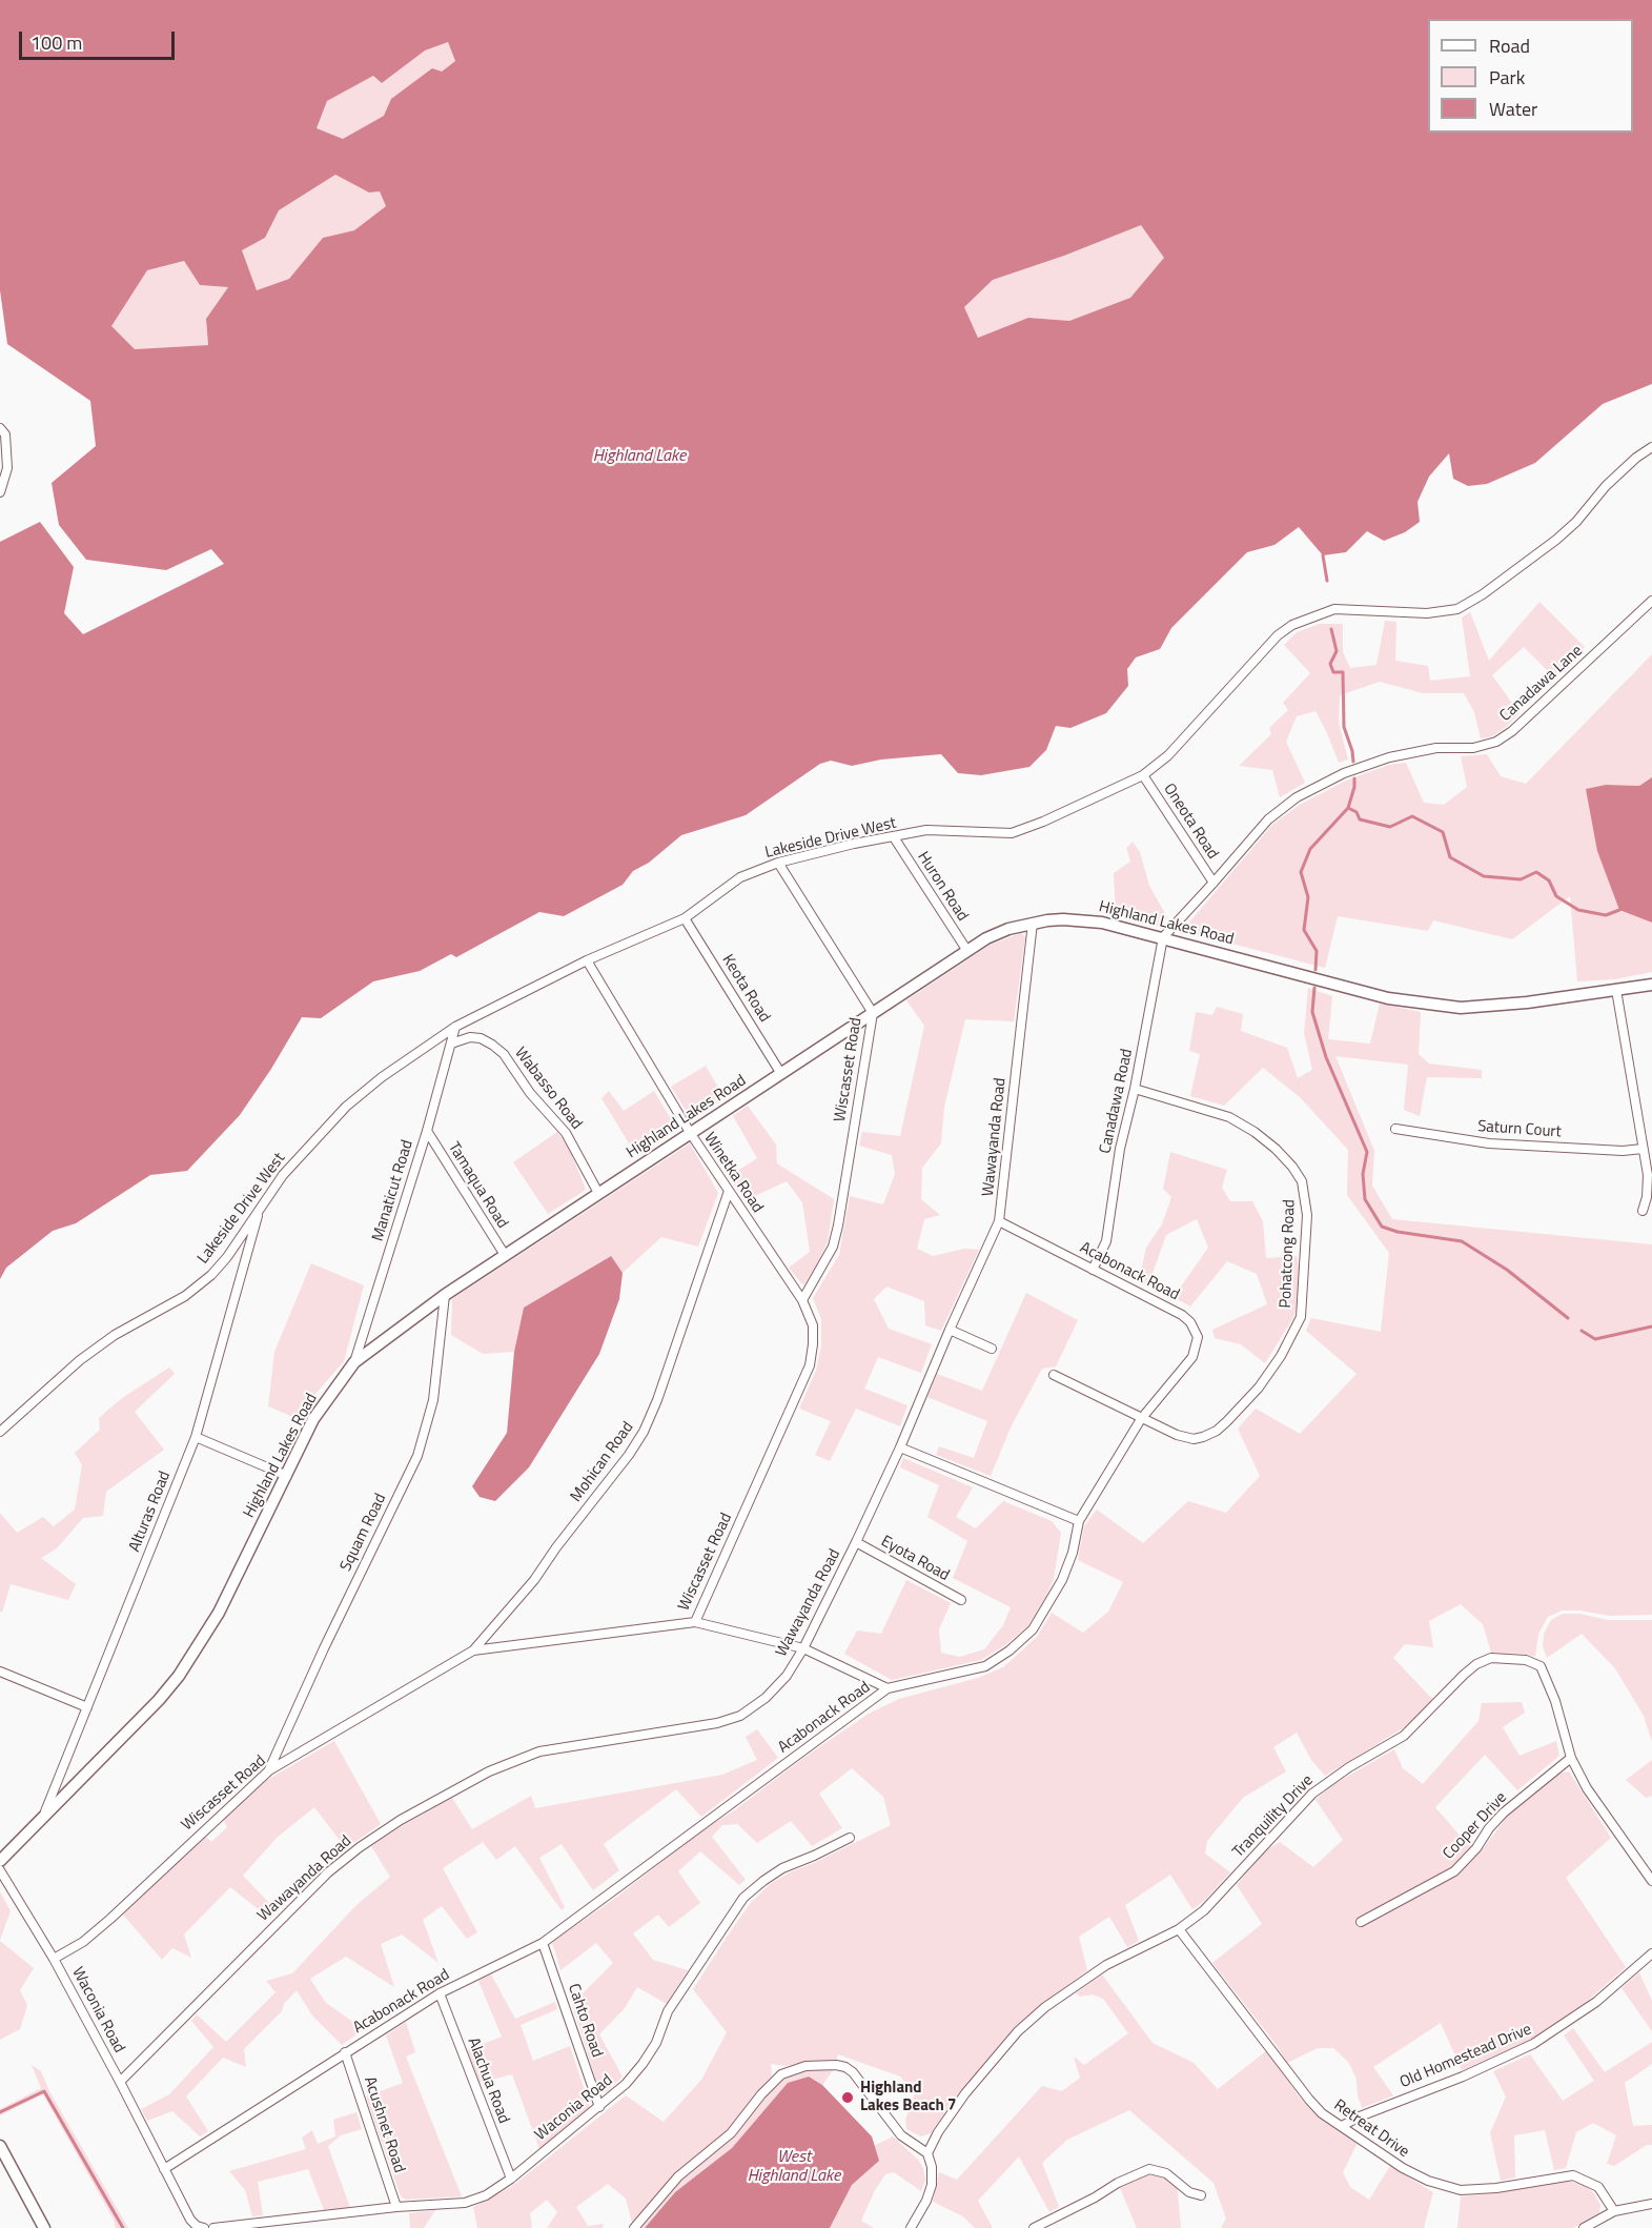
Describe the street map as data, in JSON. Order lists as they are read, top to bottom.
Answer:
{
  "streets": {
    "street": [
      "Canadawa Lane",
      "Oneota Road",
      "Lakeside Drive West",
      "Huron Road",
      "Highland Lakes Road",
      "Keota Road",
      "Wiscasset Road",
      "Wabasso Road",
      "Canadawa Road",
      "Saturn Court",
      "Wawayanda Road",
      "Winetka Road",
      "Tamaqua Road",
      "Manaticut Road",
      "Pohatcong Road",
      "Acabonack Road",
      "Mohican Road",
      "Alturas Road",
      "Squam Road",
      "Eyota Road",
      "Tranquility Drive",
      "Cooper Drive",
      "Waconia Road",
      "Cahto Road",
      "Old Homestead Drive",
      "Alachua Road",
      "Acushnet Road",
      "Retreat Drive"
    ]
  },
  "crossings": [
    ["Canadawa Lane", "Oneota Road"],
    ["Canadawa Lane", "Highland Lakes Road"],
    ["Canadawa Lane", "Canadawa Road"],
    ["Oneota Road", "Lakeside Drive West"],
    ["Lakeside Drive West", "Huron Road"],
    ["Lakeside Drive West", "Keota Road"],
    ["Lakeside Drive West", "Wiscasset Road"],
    ["Lakeside Drive West", "Winetka Road"],
    ["Lakeside Drive West", "Manaticut Road"],
    ["Lakeside Drive West", "Alturas Road"],
    ["Huron Road", "Highland Lakes Road"],
    ["Highland Lakes Road", "Keota Road"],
    ["Highland Lakes Road", "Wiscasset Road"],
    ["Highland Lakes Road", "Wabasso Road"],
    ["Highland Lakes Road", "Canadawa Road"],
    ["Highland Lakes Road", "Wawayanda Road"],
    ["Highland Lakes Road", "Winetka Road"],
    ["Highland Lakes Road", "Tamaqua Road"],
    ["Highland Lakes Road", "Manaticut Road"],
    ["Highland Lakes Road", "Alturas Road"],
    ["Highland Lakes Road", "Squam Road"],
    ["Wiscasset Road", "Winetka Road"],
    ["Wiscasset Road", "Mohican Road"],
    ["Wiscasset Road", "Squam Road"],
    ["Wiscasset Road", "Waconia Road"],
    ["Wabasso Road", "Manaticut Road"],
    ["Canadawa Road", "Pohatcong Road"],
    ["Canadawa Road", "Acabonack Road"],
    ["Wawayanda Road", "Acabonack Road"],
    ["Wawayanda Road", "Eyota Road"],
    ["Wawayanda Road", "Waconia Road"],
    ["Winetka Road", "Mohican Road"],
    ["Tamaqua Road", "Manaticut Road"],
    ["Pohatcong Road", "Acabonack Road"],
    ["Acabonack Road", "Waconia Road"],
    ["Acabonack Road", "Cahto Road"],
    ["Acabonack Road", "Alachua Road"],
    ["Acabonack Road", "Acushnet Road"],
    ["Tranquility Drive", "Cooper Drive"],
    ["Tranquility Drive", "Retreat Drive"],
    ["Waconia Road", "Cahto Road"],
    ["Waconia Road", "Alachua Road"],
    ["Waconia Road", "Acushnet Road"],
    ["Old Homestead Drive", "Retreat Drive"]
  ],
  "water": ["Highland Lake", "West Highland Lake"],
  "places": ["Highland Lakes Beach 7"],
  "legend": ["Road", "Park", "Water"],
  "scale_bar": "100 m"
}
